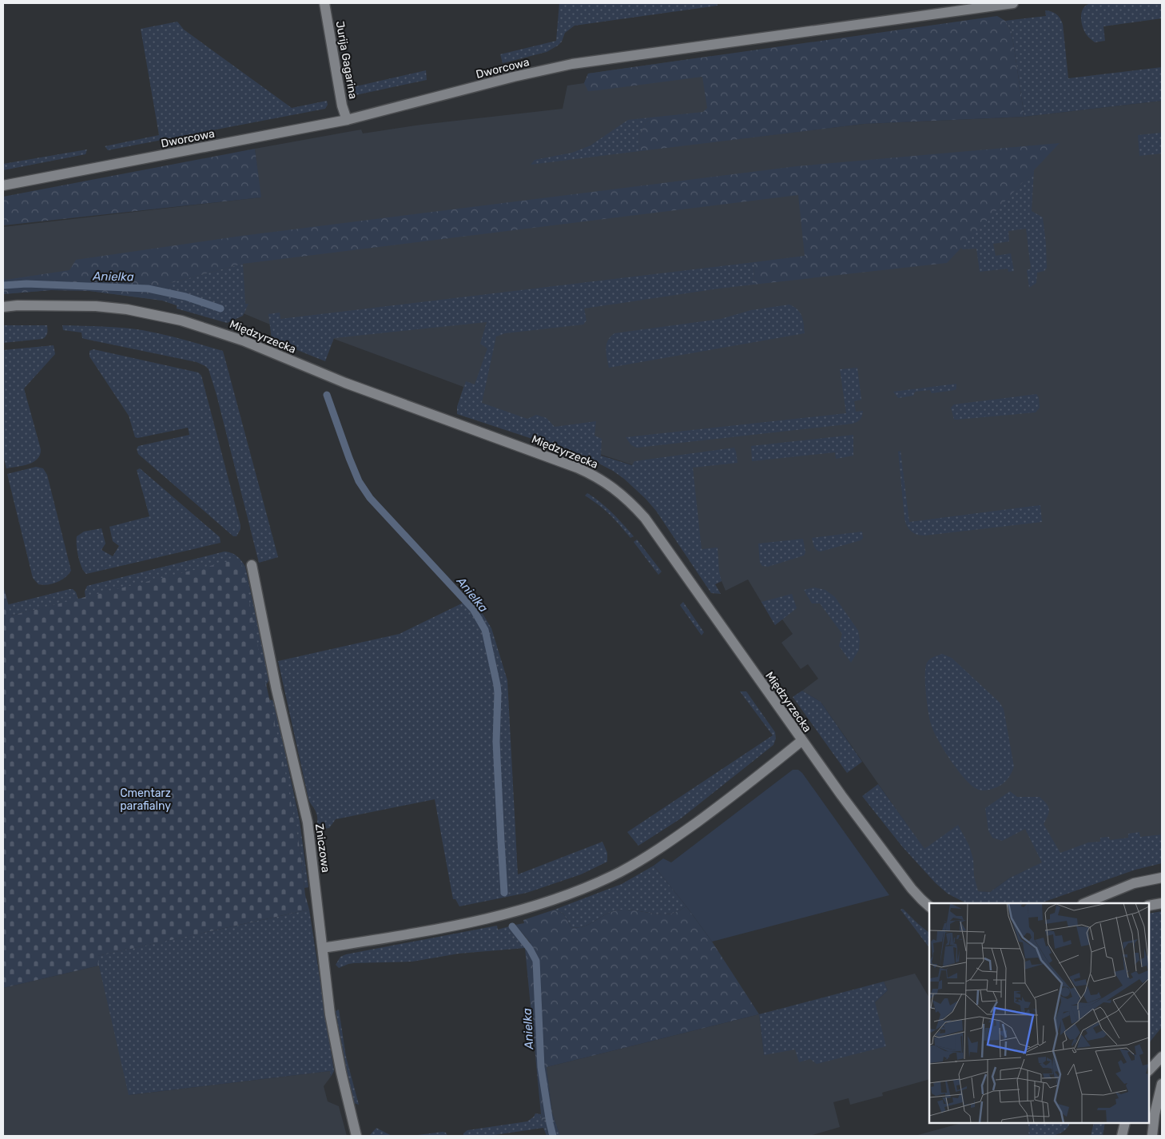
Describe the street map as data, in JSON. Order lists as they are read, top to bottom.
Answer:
{
  "streets": {
    "street": [
      "Jurija Gagarina",
      "Dworcowa",
      "Międzyrzecka",
      "Zniczowa"
    ]
  },
  "crossings": [
    ["Jurija Gagarina", "Dworcowa"]
  ],
  "water": ["Anielka"],
  "parks": ["Cmentarz parafialny"]
}
